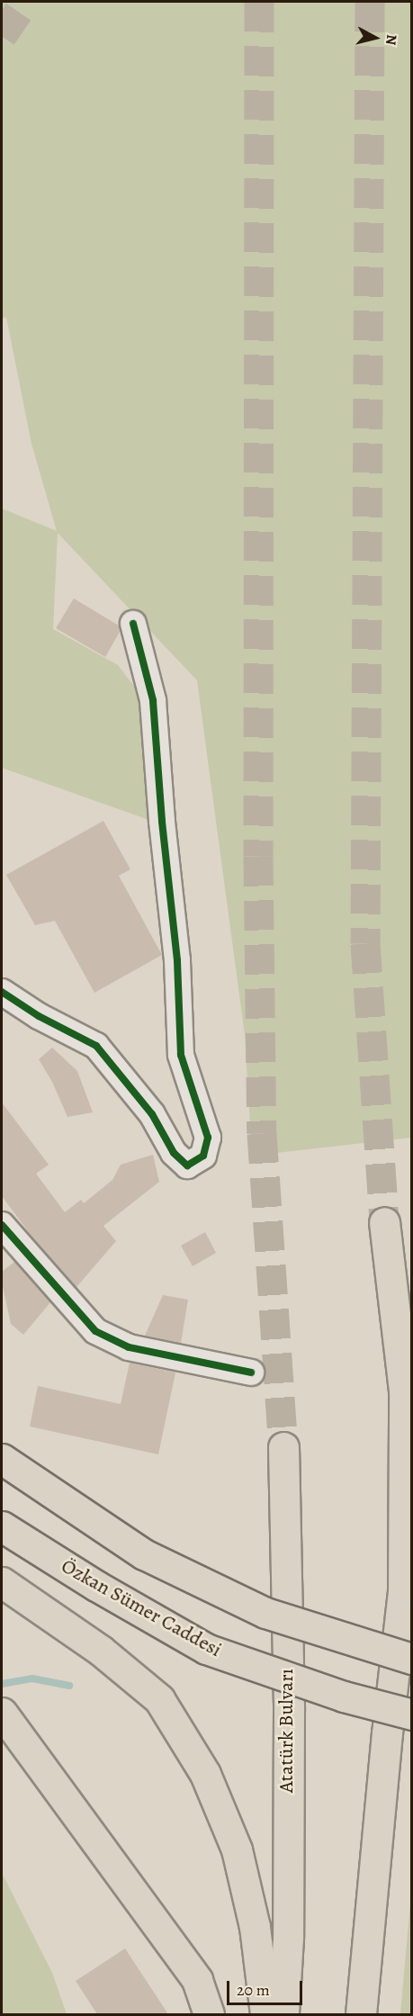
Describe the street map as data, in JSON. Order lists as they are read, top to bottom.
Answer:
{
  "streets": {
    "main road": ["Özkan Sümer Caddesi", "Atatürk Bulvarı"]
  },
  "scale_bar": "20 m",
  "north": "right"
}
